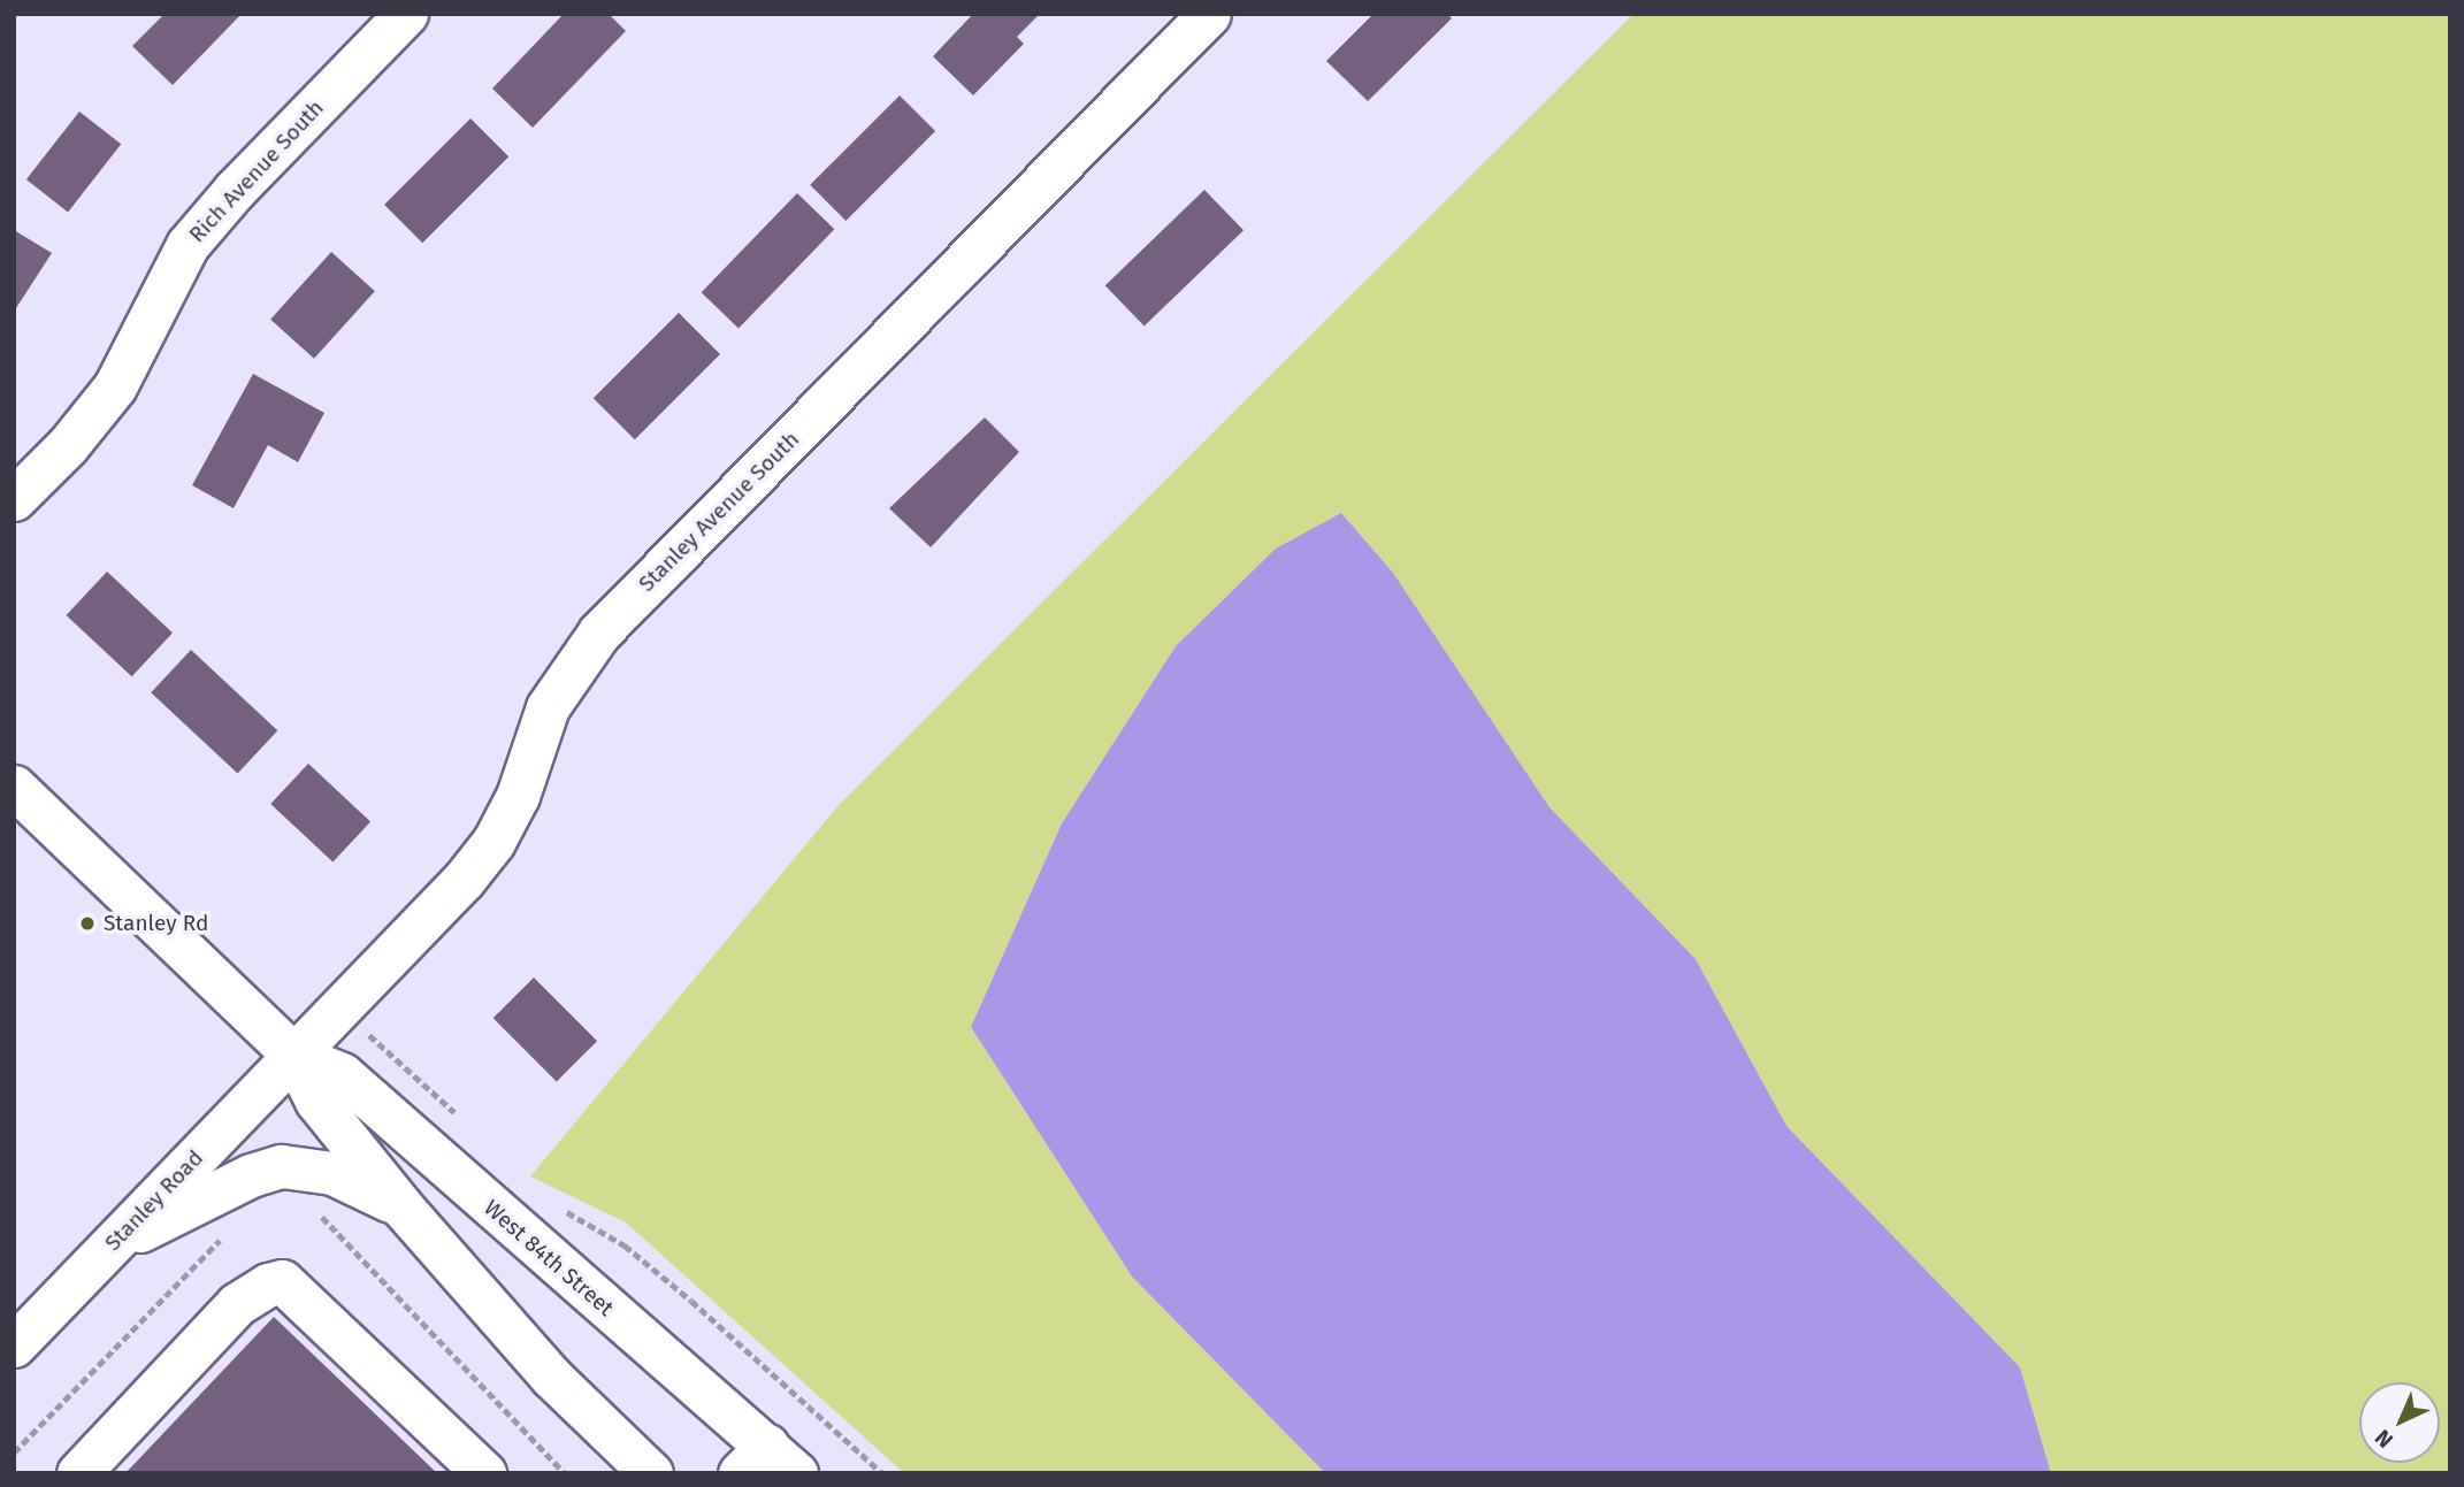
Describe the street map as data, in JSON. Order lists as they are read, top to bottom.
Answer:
{
  "streets": {
    "street": [
      "Rich Avenue South",
      "Stanley Avenue South",
      "Stanley Road",
      "West 84th Street"
    ]
  },
  "crossings": [
    ["Stanley Avenue South", "Stanley Road"],
    ["Stanley Avenue South", "West 84th Street"],
    ["Stanley Road", "West 84th Street"]
  ],
  "places": ["Stanley Rd"],
  "north": "bottom left"
}
